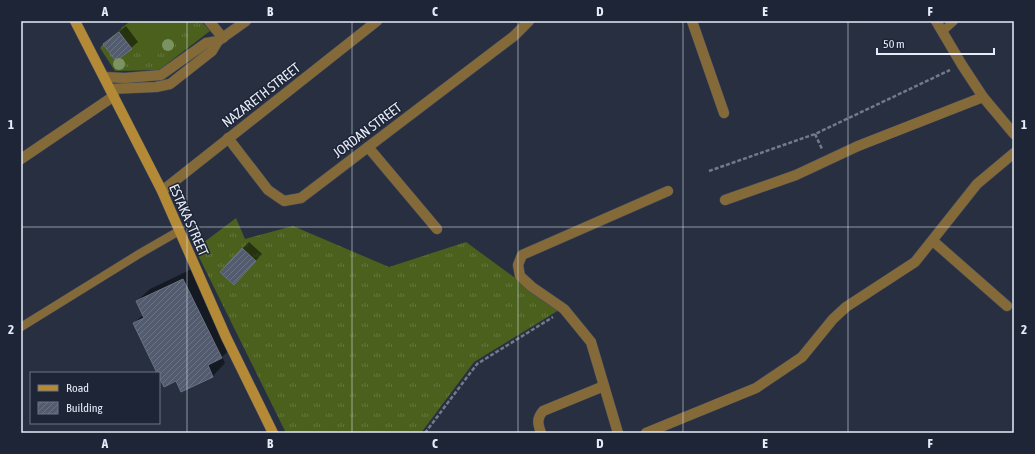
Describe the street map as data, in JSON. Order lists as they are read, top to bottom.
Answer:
{
  "streets": {
    "street": ["NAZARETH STREET", "JORDAN STREET", "ESTAKA STREET"]
  },
  "crossings": [
    ["NAZARETH STREET", "JORDAN STREET"],
    ["NAZARETH STREET", "ESTAKA STREET"]
  ],
  "legend": ["Road", "Building"],
  "scale_bar": "50 m",
  "grid": {
    "columns": [
      "A",
      "B",
      "C",
      "D",
      "E",
      "F"
    ],
    "rows": ["1", "2"]
  }
}
